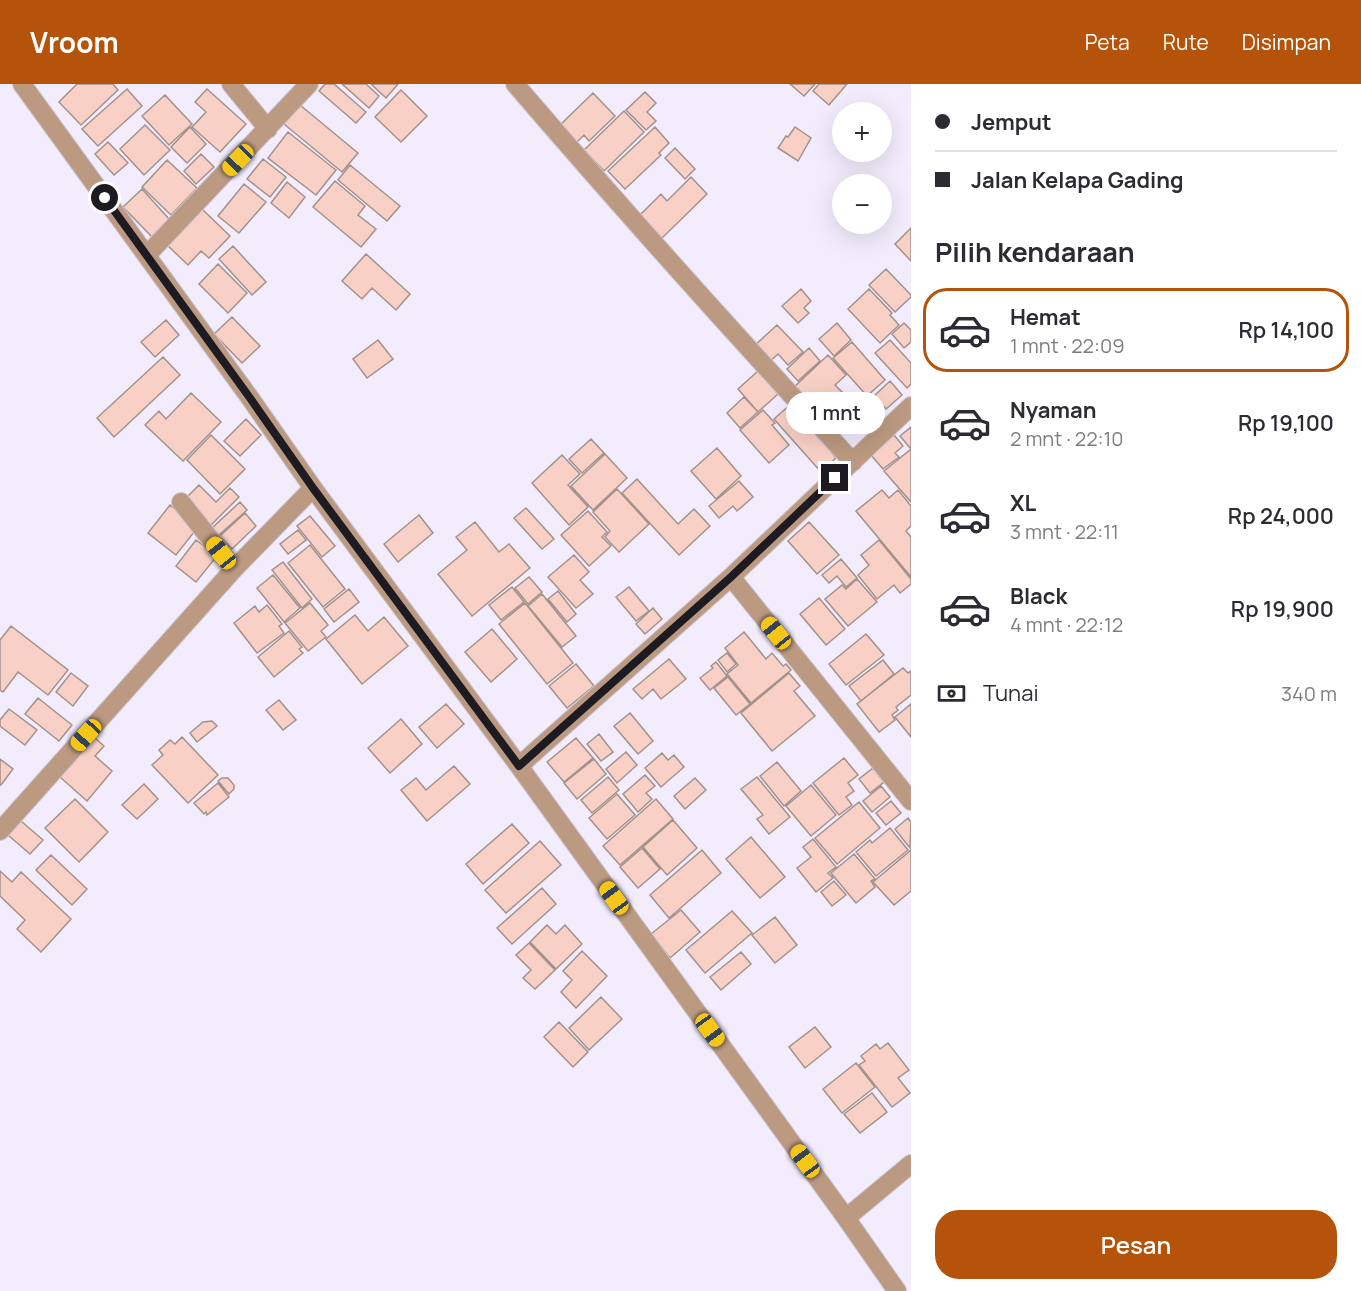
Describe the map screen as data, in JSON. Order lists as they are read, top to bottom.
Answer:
{
  "page": {
    "header": "Vroom",
    "nav": ["Peta", "Rute", "Disimpan"],
    "banner": ["Jemput", "Jalan Kelapa Gading"],
    "map_buttons": ["+", "−"],
    "heading": "Pilih kendaraan",
    "list": [
      {
        "name": "Hemat",
        "note": "1 mnt · 22:09",
        "value": "Rp 14,100"
      },
      {
        "name": "Nyaman",
        "note": "2 mnt · 22:10",
        "value": "Rp 19,100"
      },
      {
        "name": "XL",
        "note": "3 mnt · 22:11",
        "value": "Rp 24,000"
      },
      {
        "name": "Black",
        "note": "4 mnt · 22:12",
        "value": "Rp 19,900"
      }
    ],
    "bubble": "1 mnt",
    "pay": ["Tunai", "340 m"],
    "buttons": "Pesan"
  }
}
